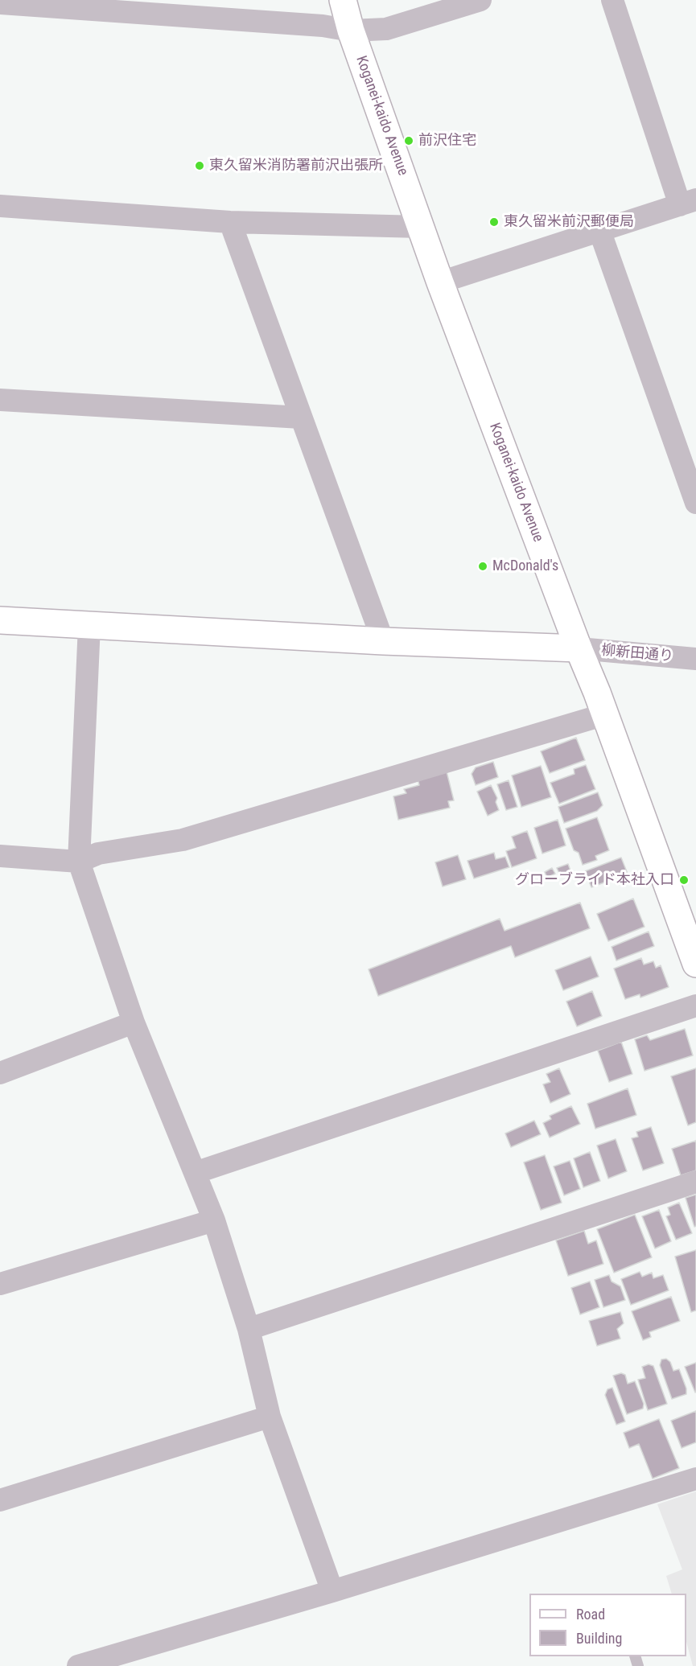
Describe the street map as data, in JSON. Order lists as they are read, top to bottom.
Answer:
{
  "streets": {
    "main road": ["Koganei-kaido Avenue"],
    "street": ["柳新田通り"]
  },
  "crossings": [
    ["Koganei-kaido Avenue", "柳新田通り"]
  ],
  "places": [
    "前沢住宅",
    "東久留米消防署前沢出張所",
    "東久留米前沢郵便局",
    "McDonald's",
    "グローブライド本社入口"
  ],
  "legend": ["Road", "Building"]
}
